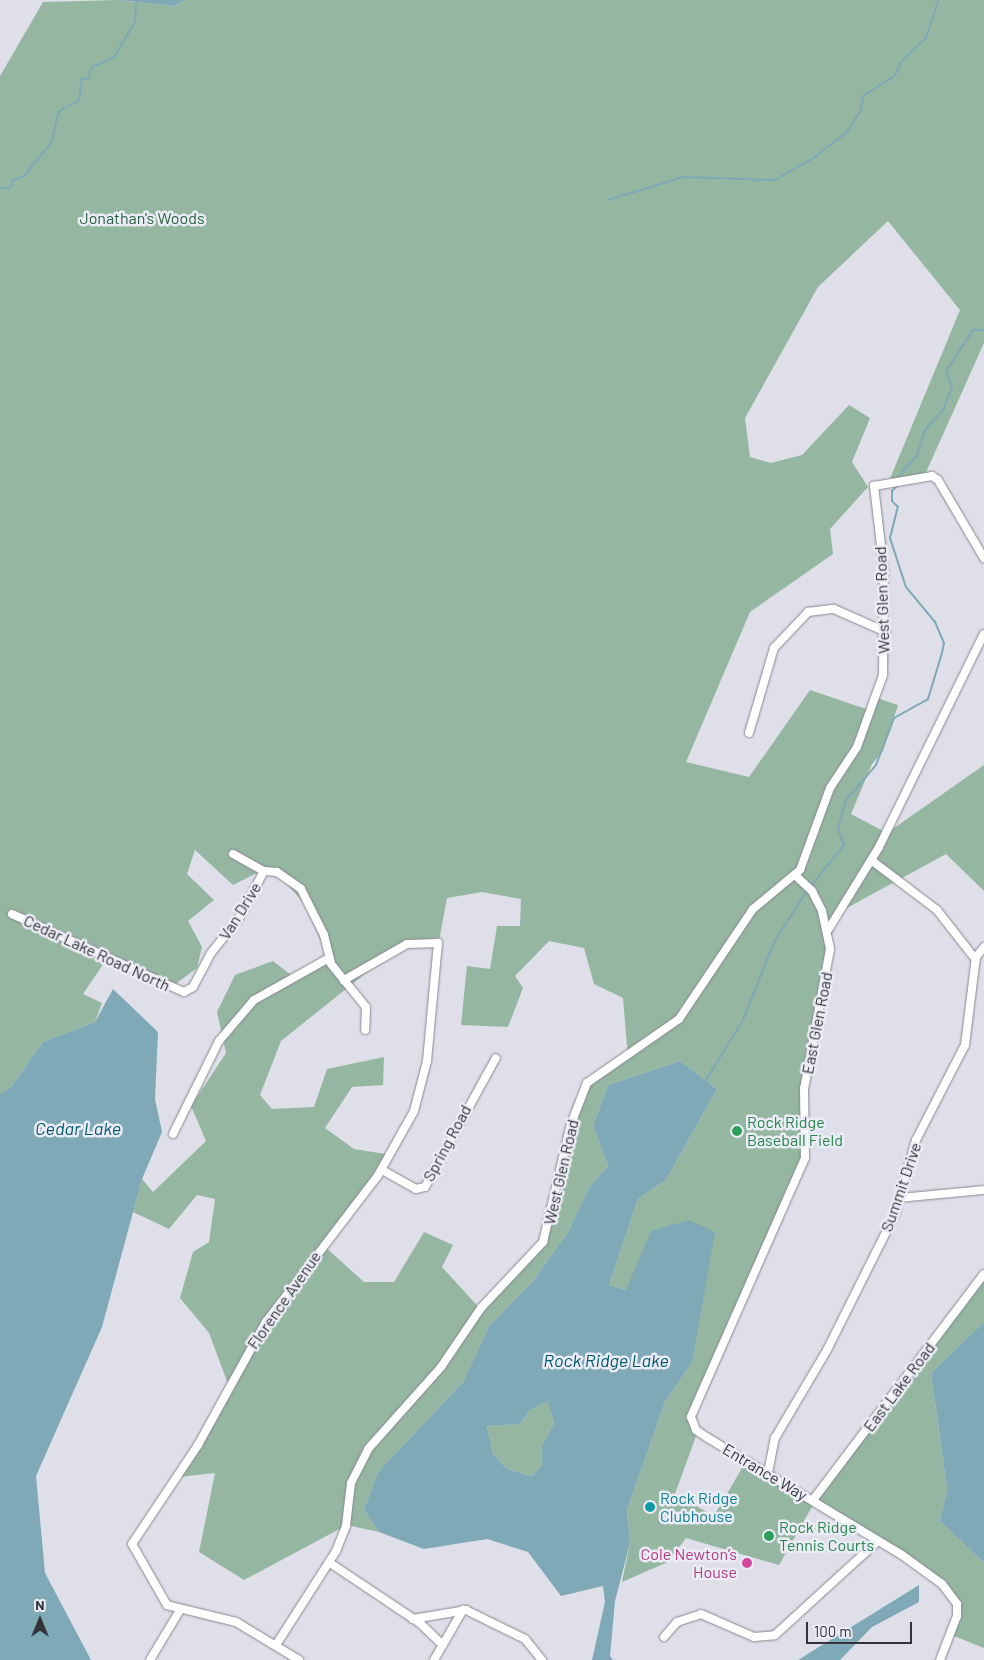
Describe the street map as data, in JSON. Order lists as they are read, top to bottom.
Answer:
{
  "streets": {
    "street": [
      "West Glen Road",
      "Van Drive",
      "Cedar Lake Road North",
      "East Glen Road",
      "Spring Road",
      "Summit Drive",
      "Florence Avenue",
      "East Lake Road",
      "Entrance Way"
    ]
  },
  "crossings": [
    ["West Glen Road", "Florence Avenue"],
    ["Van Drive", "Cedar Lake Road North"],
    ["Van Drive", "Florence Avenue"],
    ["East Glen Road", "Entrance Way"],
    ["Spring Road", "Florence Avenue"],
    ["Summit Drive", "Entrance Way"],
    ["East Lake Road", "Entrance Way"]
  ],
  "water": ["Cedar Lake", "Rock Ridge Lake"],
  "parks": ["Jonathan's Woods"],
  "places": [
    "Rock Ridge Baseball Field",
    "Rock Ridge Clubhouse",
    "Rock Ridge Tennis Courts",
    "Cole Newton’s House"
  ],
  "scale_bar": "100 m",
  "north": "top"
}
